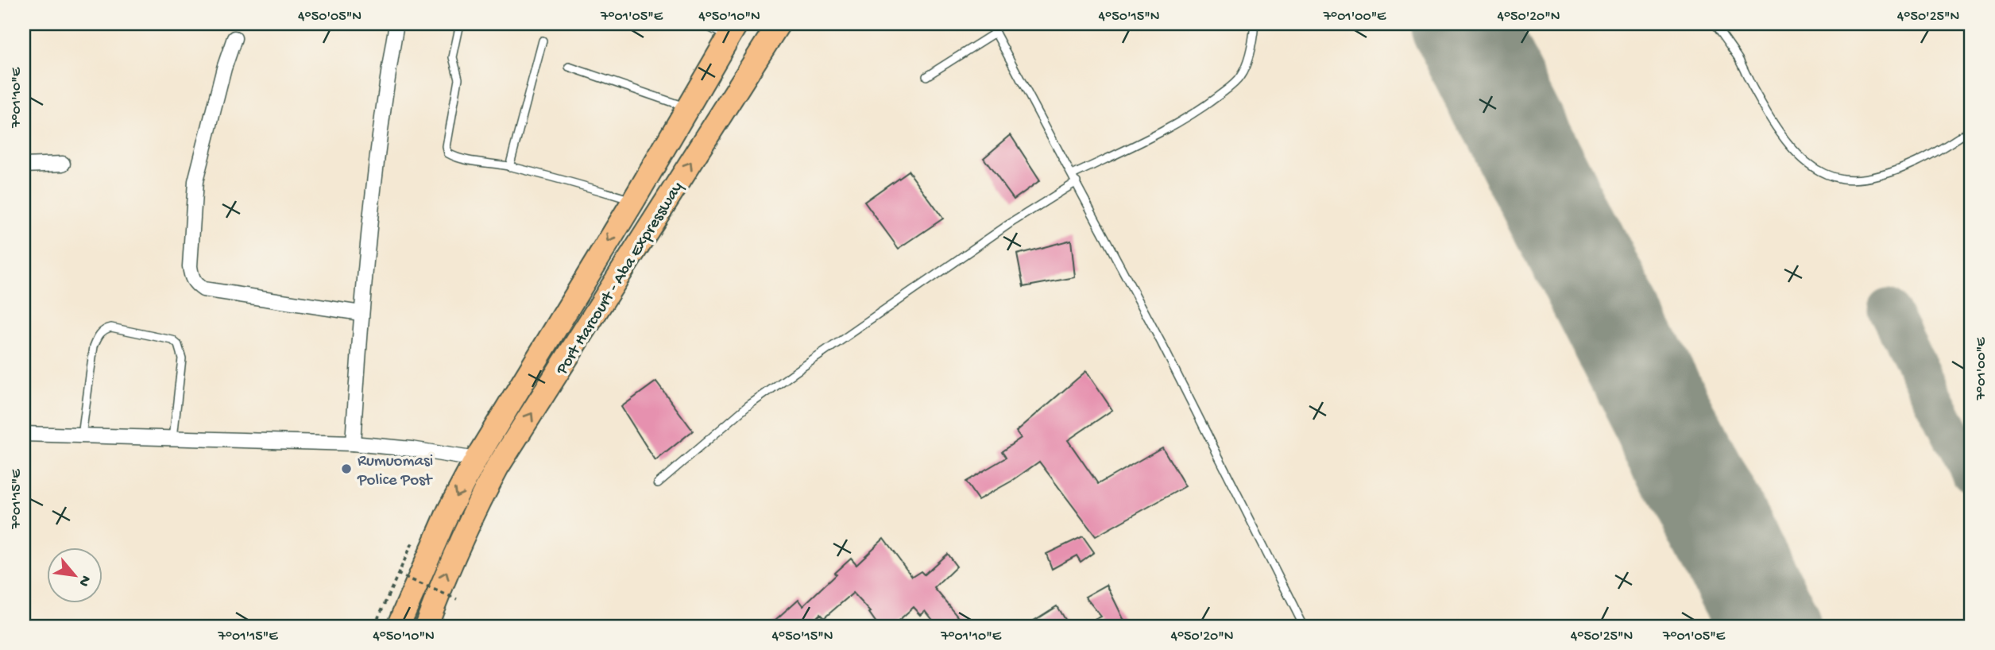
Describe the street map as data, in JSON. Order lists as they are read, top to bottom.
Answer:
{
  "streets": {
    "highway": ["Port Harcourt - Aba Expressway"]
  },
  "places": ["Rumuomasi Police Post"],
  "north": "bottom right",
  "coordinates": [
    "4°50'05\"N",
    "7°01'05\"E",
    "4°50'10\"N",
    "4°50'15\"N",
    "7°01'00\"E",
    "4°50'20\"N",
    "4°50'25\"N",
    "7°01'10\"E",
    "7°01'15\"E"
  ]
}
